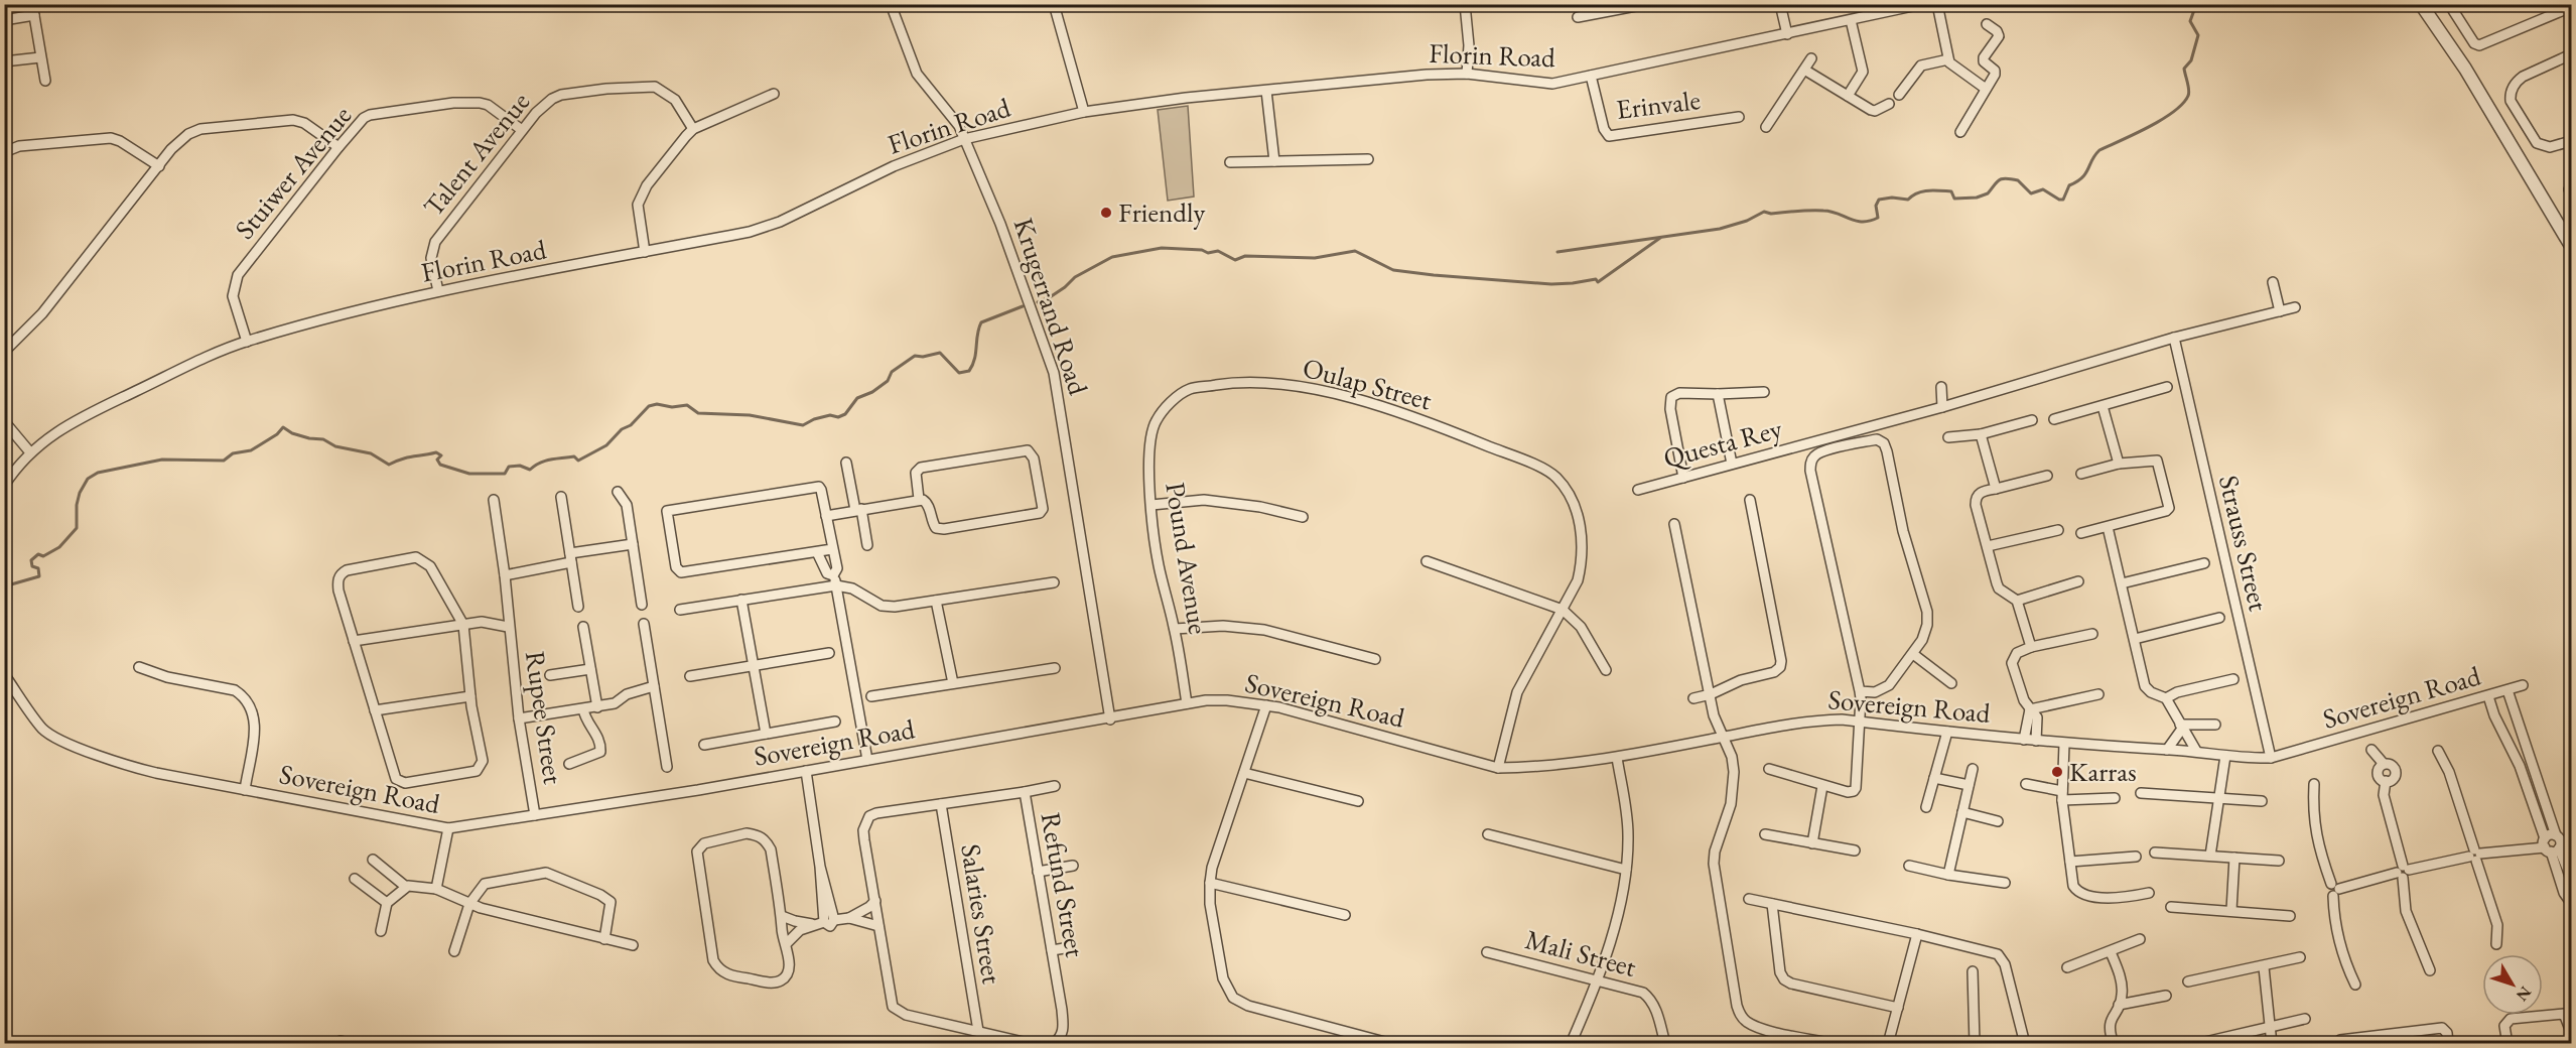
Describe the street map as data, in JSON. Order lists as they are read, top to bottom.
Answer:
{
  "streets": {
    "street": [
      "Florin Road",
      "Erinvale",
      "Talent Avenue",
      "Stuiwer Avenue",
      "Krugerrand Road",
      "Oulap Street",
      "Questa Rey",
      "Strauss Street",
      "Pound Avenue",
      "Sovereign Road",
      "Rupee Street",
      "Refund Street",
      "Salaries Street",
      "Mali Street"
    ]
  },
  "crossings": [
    ["Florin Road", "Erinvale"],
    ["Florin Road", "Talent Avenue"],
    ["Florin Road", "Stuiwer Avenue"],
    ["Florin Road", "Krugerrand Road"],
    ["Talent Avenue", "Stuiwer Avenue"],
    ["Krugerrand Road", "Sovereign Road"],
    ["Oulap Street", "Pound Avenue"],
    ["Strauss Street", "Sovereign Road"],
    ["Pound Avenue", "Sovereign Road"],
    ["Sovereign Road", "Rupee Street"],
    ["Refund Street", "Salaries Street"]
  ],
  "places": ["Friendly", "Karras"],
  "north": "bottom right"
}
